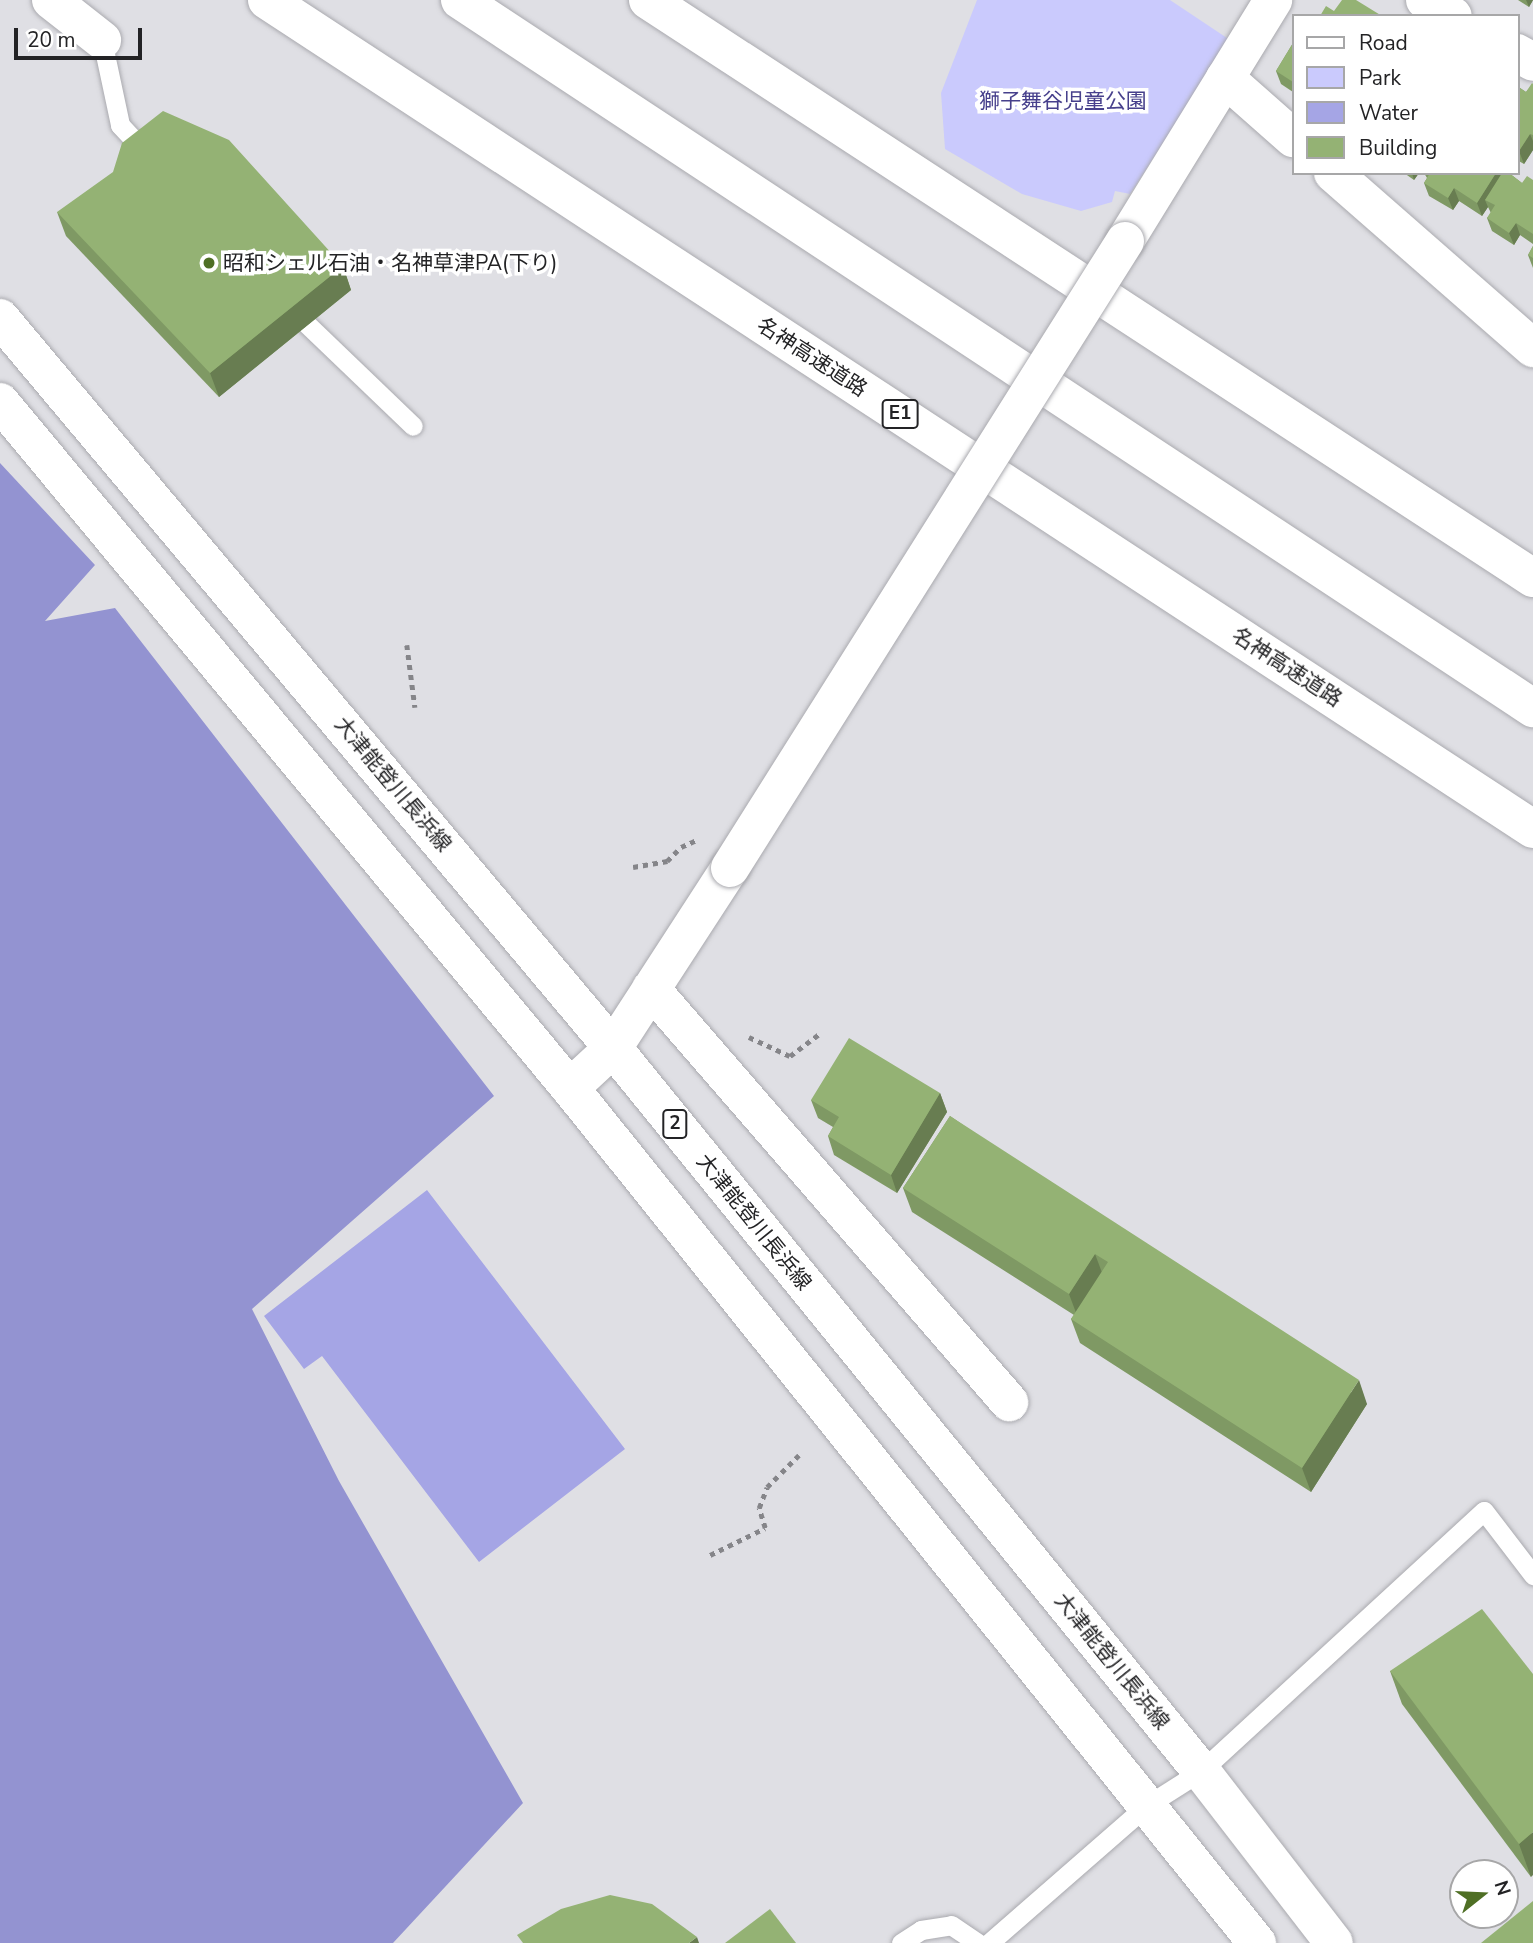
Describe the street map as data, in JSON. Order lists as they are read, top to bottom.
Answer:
{
  "streets": {
    "main road": [
      "名神高速道路",
      "E1",
      "大津能登川長浜線",
      "2"
    ]
  },
  "parks": ["獅子舞谷児童公園"],
  "places": ["昭和シェル石油・名神草津PA(下り)"],
  "legend": [
    "Road",
    "Park",
    "Water",
    "Building"
  ],
  "scale_bar": "20 m",
  "north": "right"
}
